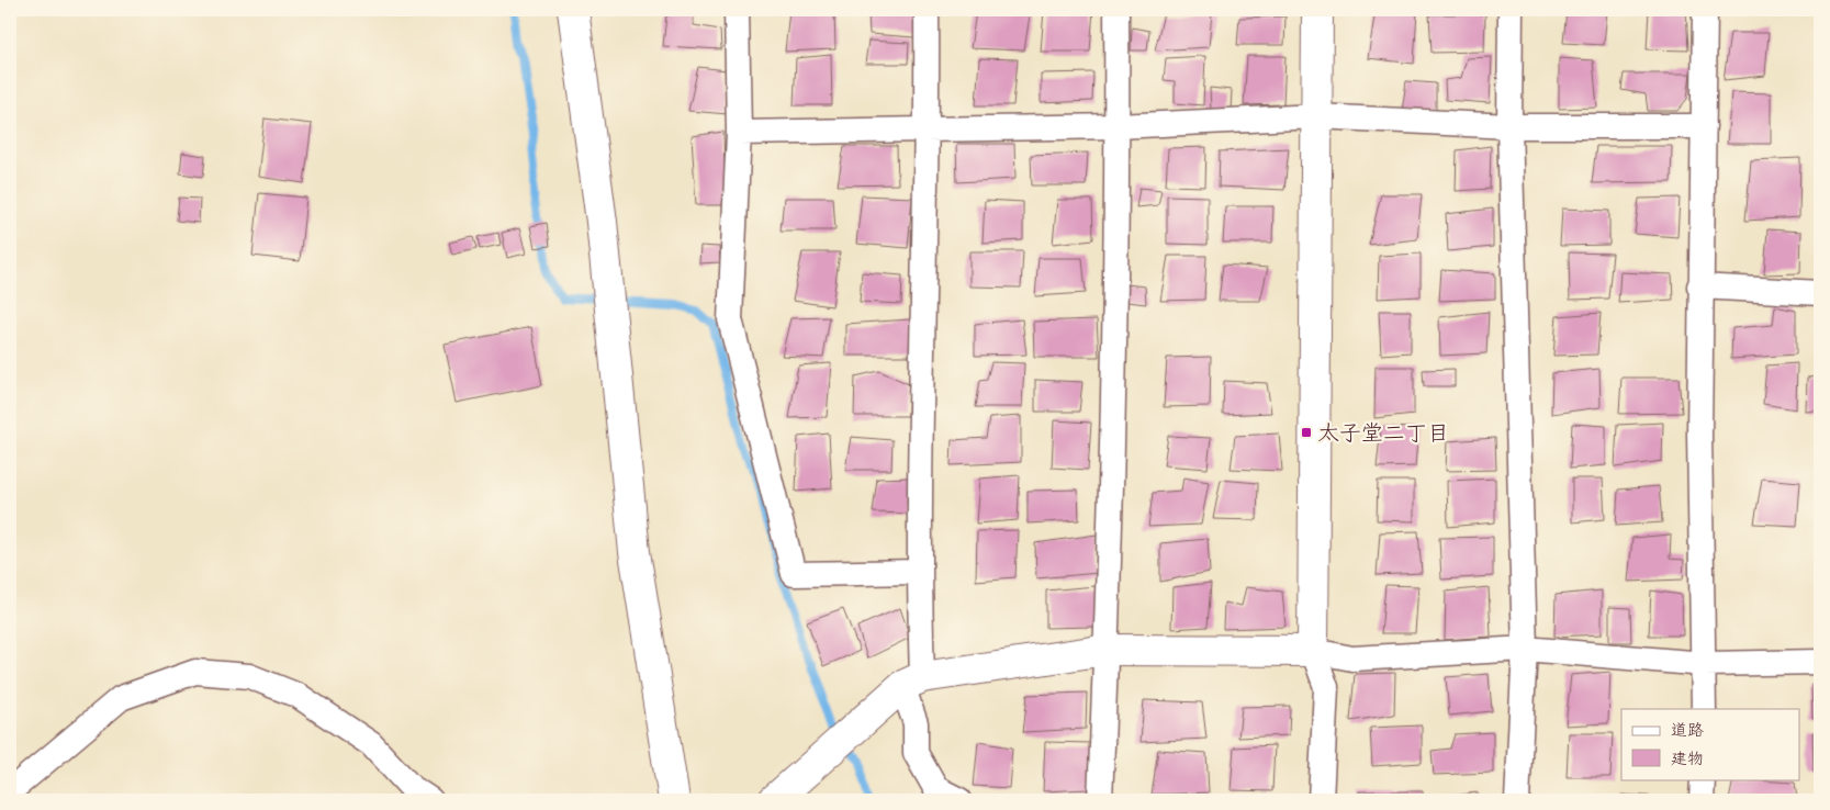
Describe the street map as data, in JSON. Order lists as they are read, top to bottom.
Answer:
{
  "places": {
    "transit": ["太子堂二丁目"]
  },
  "legend": ["道路", "建物"]
}
